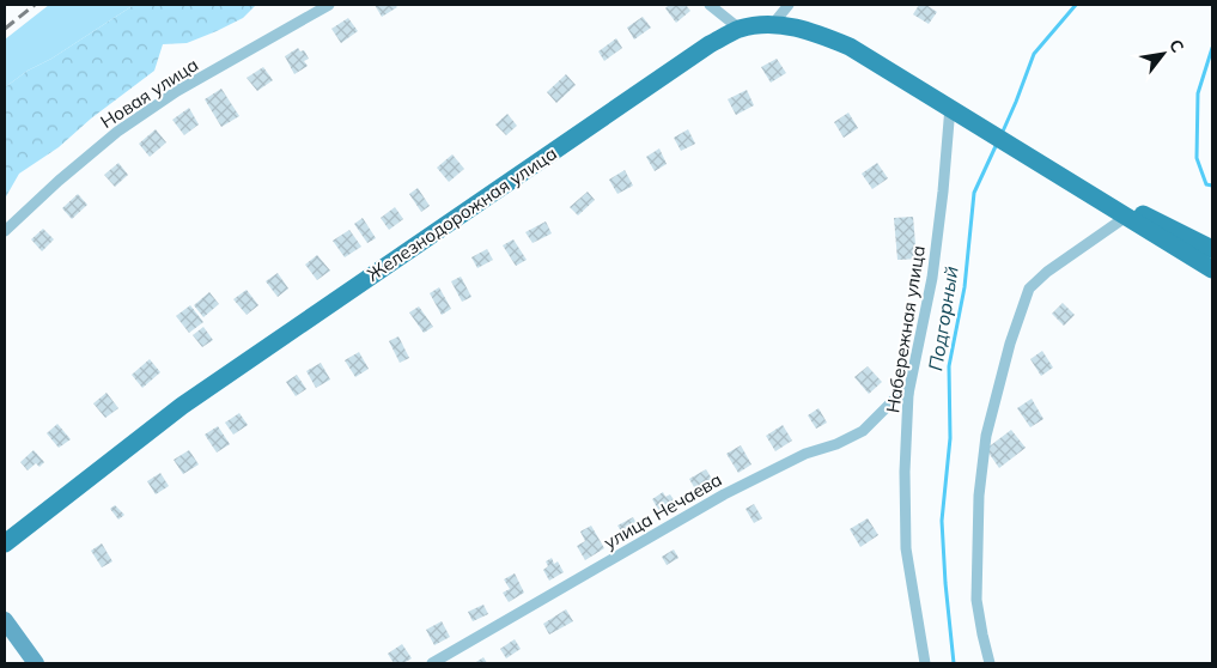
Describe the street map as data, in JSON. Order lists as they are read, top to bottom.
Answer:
{
  "streets": {
    "main road": ["Железнодорожная улица"],
    "street": ["Новая улица", "Набережная улица", "улица Нечаева"]
  },
  "crossings": [
    ["Железнодорожная улица", "Набережная улица"],
    ["Набережная улица", "улица Нечаева"]
  ],
  "water": ["Подгорный"],
  "north": "top right"
}
